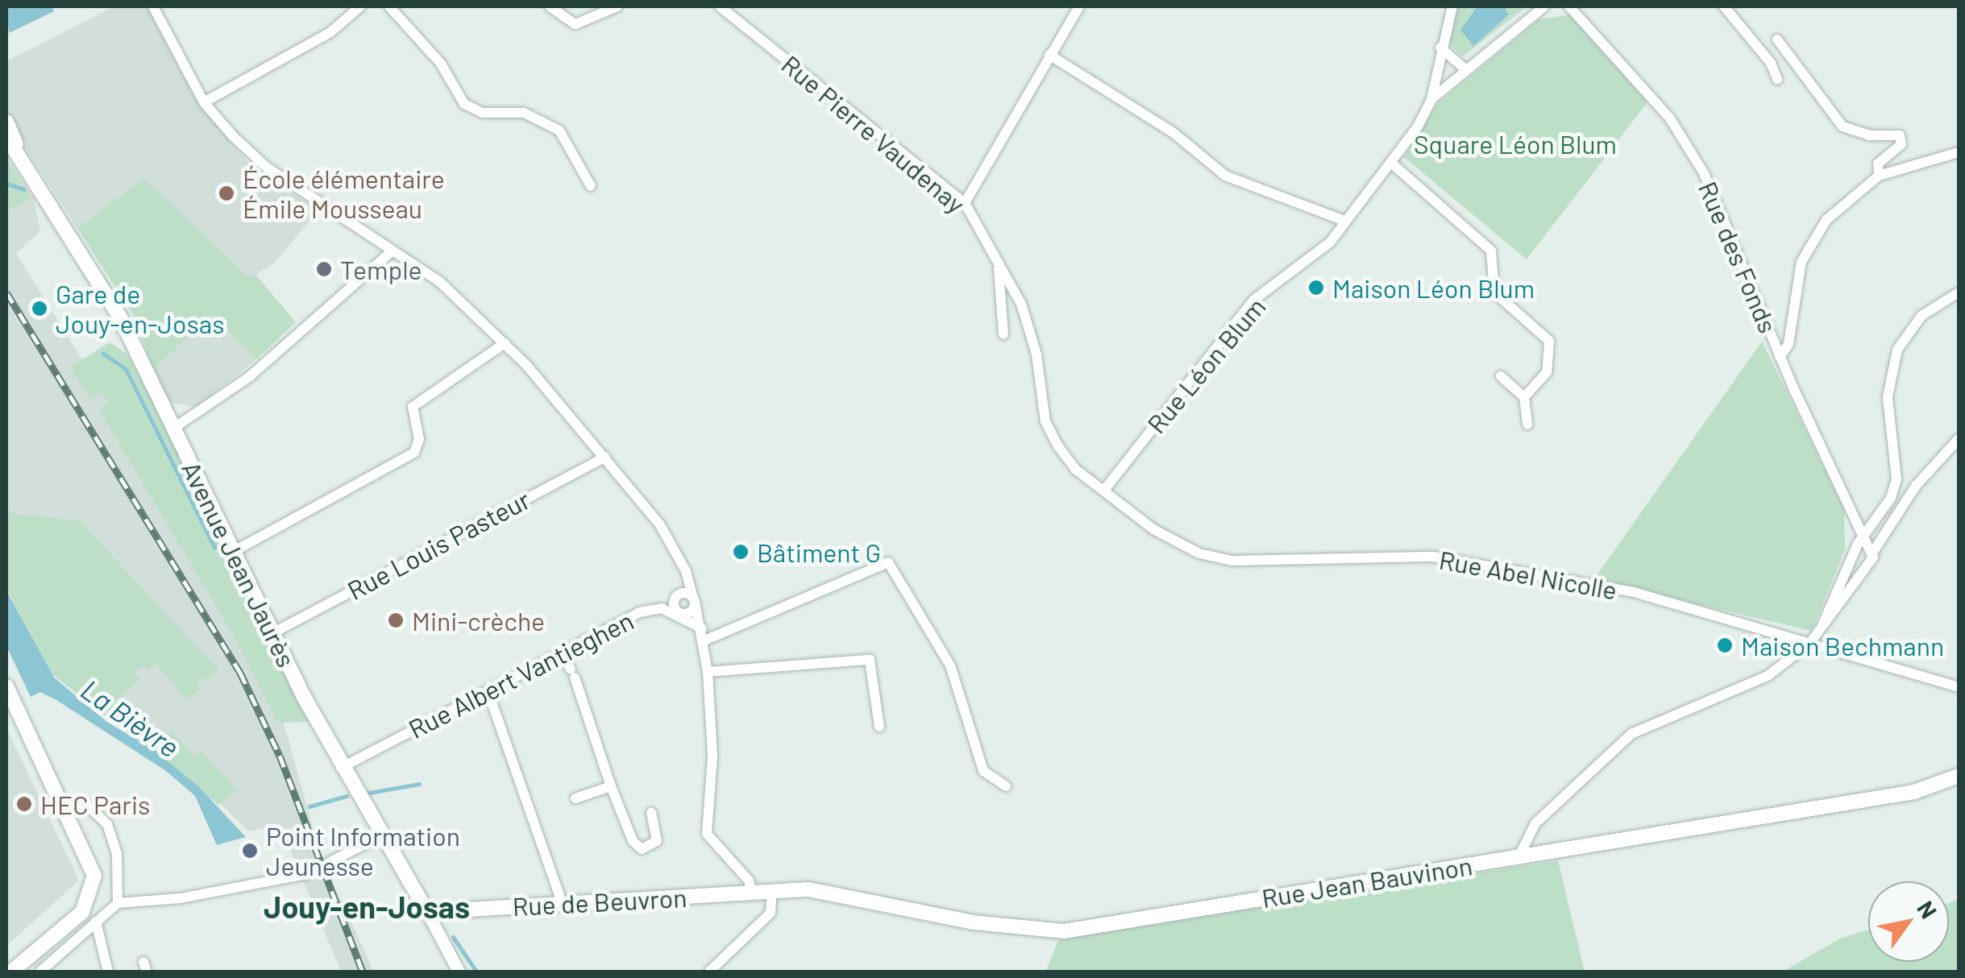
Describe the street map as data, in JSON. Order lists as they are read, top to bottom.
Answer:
{
  "streets": {
    "main road": ["Avenue Jean Jaurès", "Rue Jean Bauvinon", "Rue de Beuvron"],
    "street": [
      "Rue Pierre Vaudenay",
      "Rue des Fonds",
      "Rue Léon Blum",
      "Rue Louis Pasteur",
      "Rue Abel Nicolle",
      "Rue Albert Vantieghen"
    ]
  },
  "crossings": [
    ["Rue Pierre Vaudenay", "Rue Léon Blum"],
    ["Rue Pierre Vaudenay", "Rue Abel Nicolle"],
    ["Rue Léon Blum", "Rue Abel Nicolle"],
    ["Rue Louis Pasteur", "Avenue Jean Jaurès"],
    ["Avenue Jean Jaurès", "Rue Albert Vantieghen"],
    ["Avenue Jean Jaurès", "Rue de Beuvron"],
    ["Rue Jean Bauvinon", "Rue de Beuvron"]
  ],
  "districts": ["Jouy-en-Josas"],
  "water": ["La Bièvre"],
  "parks": ["Square Léon Blum"],
  "places": [
    "École élémentaire Émile Mousseau",
    "Temple",
    "Maison Léon Blum",
    "Gare de Jouy-en-Josas",
    "Bâtiment G",
    "Mini-crèche",
    "Maison Bechmann",
    "HEC Paris",
    "Point Information Jeunesse"
  ],
  "north": "top right"
}
